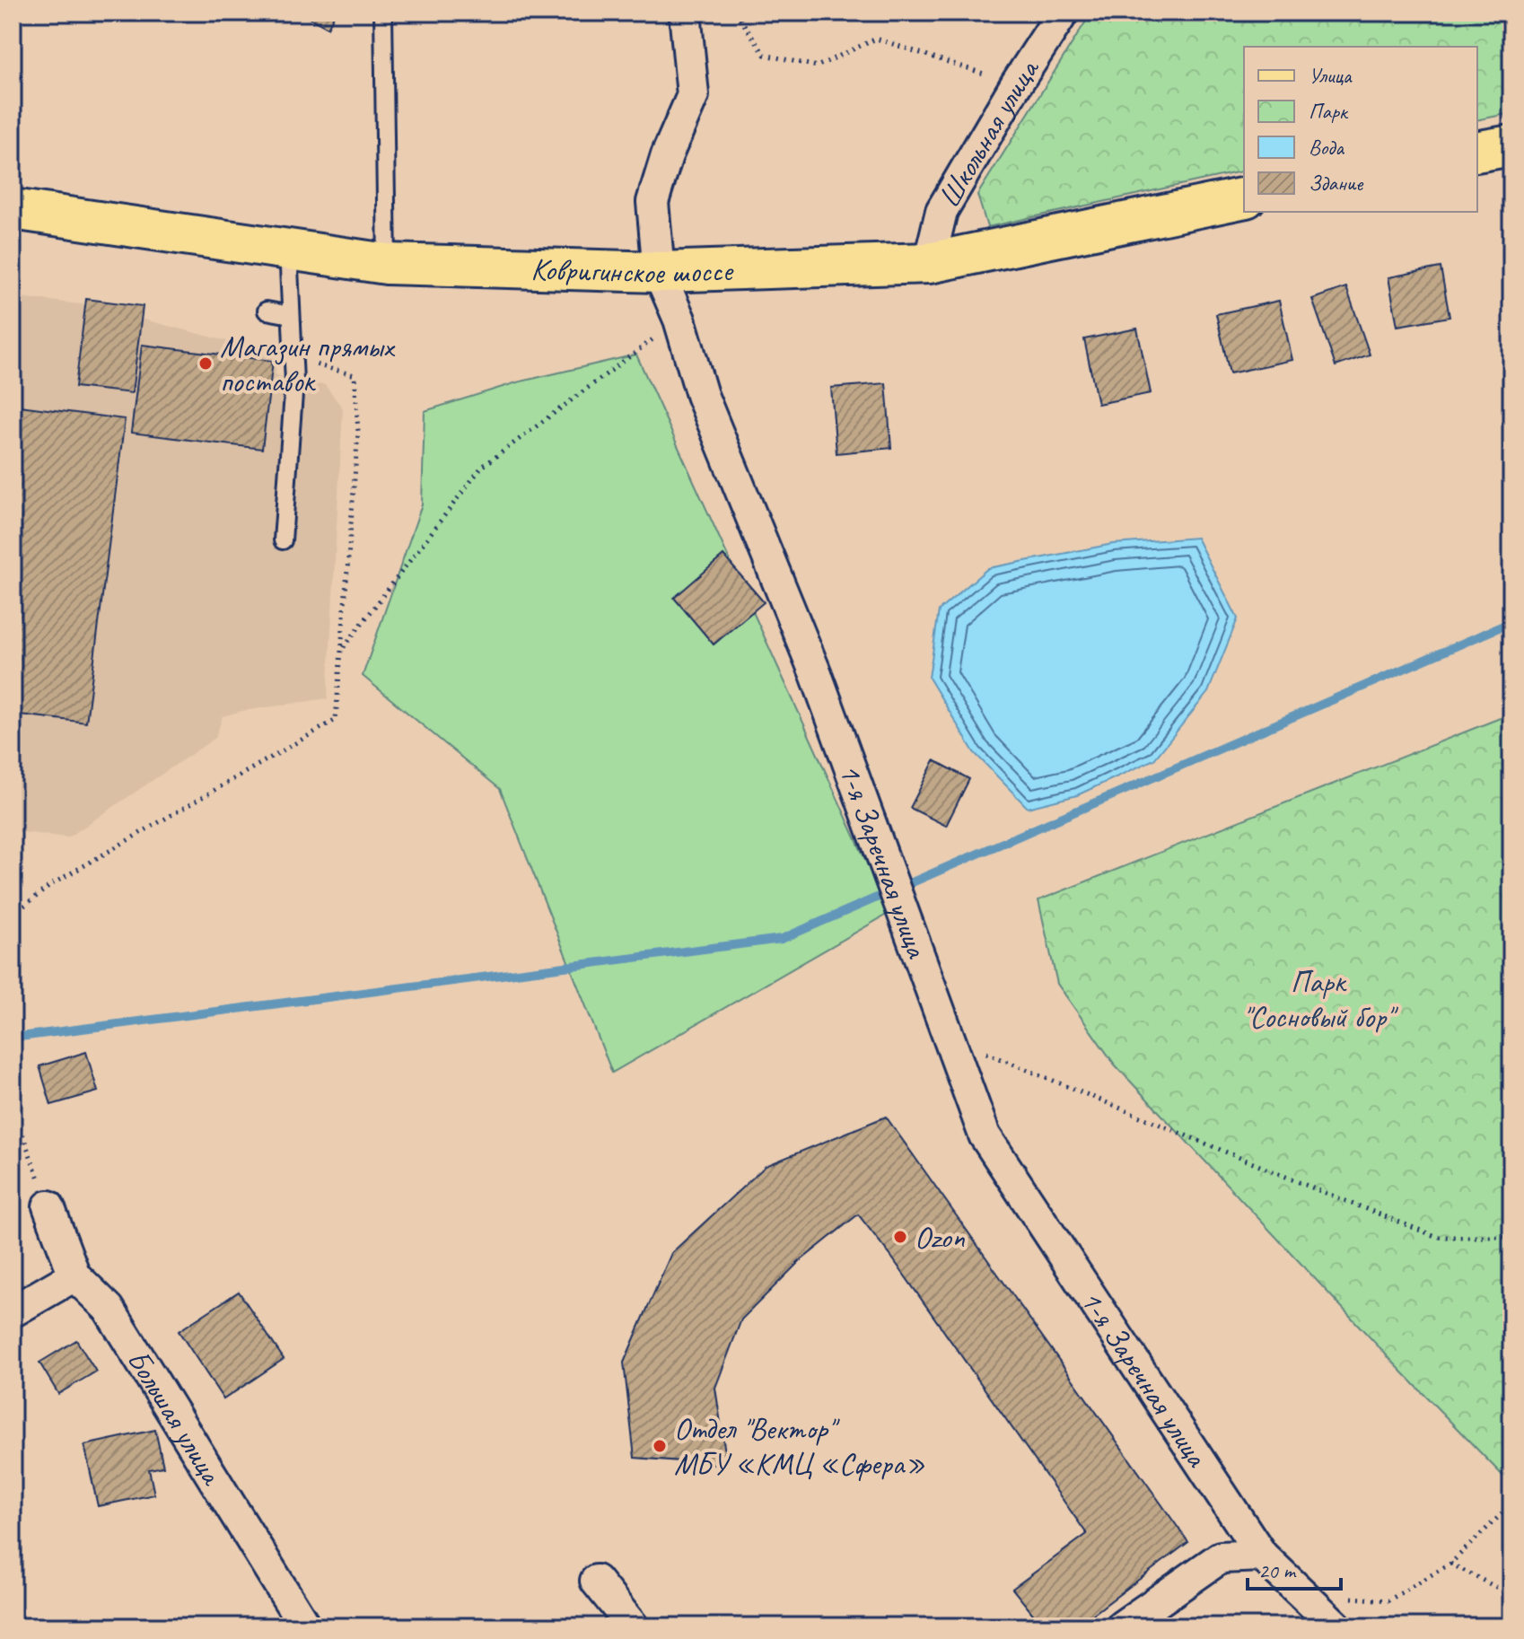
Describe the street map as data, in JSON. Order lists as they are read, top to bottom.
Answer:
{
  "streets": {
    "main road": ["Ковригинское шоссе"],
    "street": ["Школьная улица", "1-я Заречная улица", "Большая улица"]
  },
  "crossings": [
    ["Школьная улица", "Ковригинское шоссе"],
    ["Ковригинское шоссе", "1-я Заречная улица"]
  ],
  "parks": ["Парк \"Сосновый бор\""],
  "places": ["Магазин прямых поставок", "Ozon", "Отдел \"Вектор\" МБУ «КМЦ «Сфера»"],
  "legend": [
    "Улица",
    "Парк",
    "Вода",
    "Здание"
  ],
  "scale_bar": "20 m"
}
